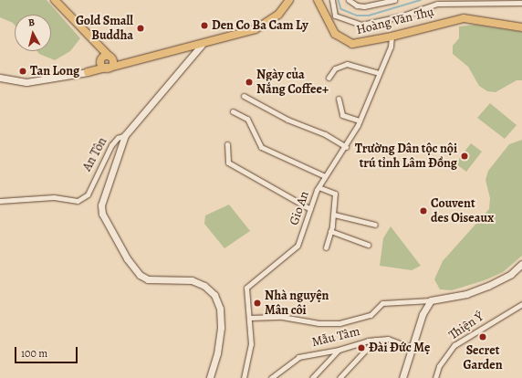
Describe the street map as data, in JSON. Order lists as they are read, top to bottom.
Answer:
{
  "streets": {
    "main road": ["Hoàng Văn Thụ", "An Tôn"],
    "street": ["Gio An", "Thiện Ý", "Mẫu Tâm"]
  },
  "crossings": [
    ["Hoàng Văn Thụ", "Gio An"]
  ],
  "places": [
    "Den Co Ba Cam Ly",
    "Gold Small Buddha",
    "Tan Long",
    "Ngày của Nắng Coffee+",
    "Trường Dân tộc nội trú tỉnh Lâm Đồng",
    "Couvent des Oiseaux",
    "Nhà nguyện Mân côi",
    "Secret Garden",
    "Đài Đức Mẹ"
  ],
  "scale_bar": "100 m",
  "north": "top"
}
